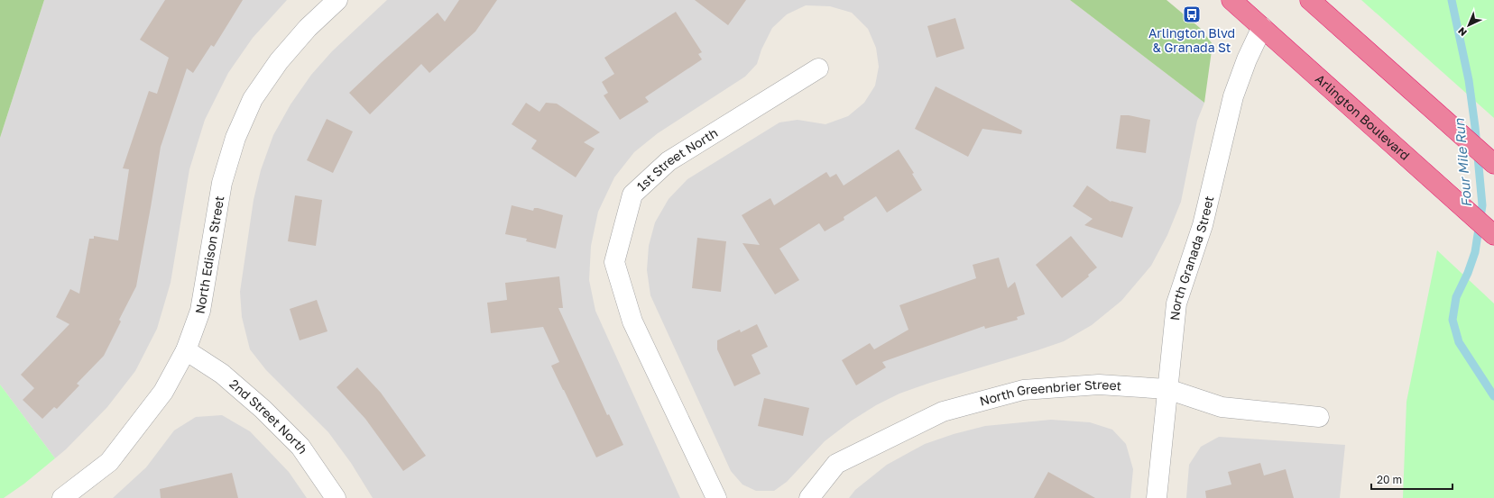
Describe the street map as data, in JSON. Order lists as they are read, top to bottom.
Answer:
{
  "streets": {
    "highway": ["Arlington Boulevard"],
    "street": [
      "1st Street North",
      "North Edison Street",
      "North Granada Street",
      "North Greenbrier Street",
      "2nd Street North"
    ]
  },
  "crossings": [
    ["Arlington Boulevard", "North Granada Street"],
    ["North Edison Street", "2nd Street North"],
    ["North Granada Street", "North Greenbrier Street"]
  ],
  "water": ["Four Mile Run"],
  "places": {
    "bus stop": ["Arlington Blvd & Granada St"]
  },
  "scale_bar": "20 m",
  "north": "bottom left"
}
